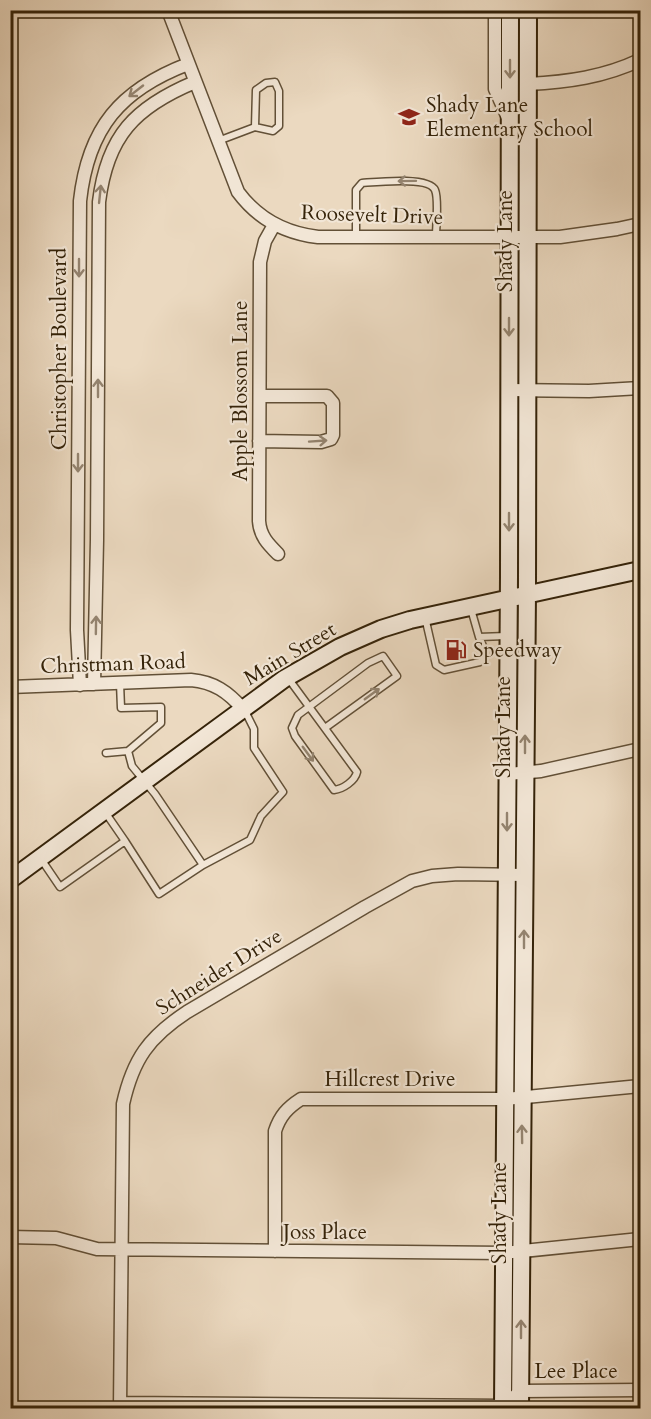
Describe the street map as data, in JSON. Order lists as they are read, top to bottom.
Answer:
{
  "streets": {
    "street": [
      "Roosevelt Drive",
      "Shady Lane",
      "Christopher Boulevard",
      "Apple Blossom Lane",
      "Main Street",
      "Christman Road",
      "Schneider Drive",
      "Hillcrest Drive",
      "Joss Place",
      "Lee Place"
    ]
  },
  "crossings": [
    ["Roosevelt Drive", "Shady Lane"],
    ["Roosevelt Drive", "Christopher Boulevard"],
    ["Roosevelt Drive", "Apple Blossom Lane"],
    ["Shady Lane", "Main Street"],
    ["Shady Lane", "Schneider Drive"],
    ["Shady Lane", "Hillcrest Drive"],
    ["Shady Lane", "Joss Place"],
    ["Shady Lane", "Lee Place"],
    ["Christopher Boulevard", "Christman Road"],
    ["Main Street", "Christman Road"],
    ["Schneider Drive", "Joss Place"],
    ["Hillcrest Drive", "Joss Place"]
  ],
  "places": {
    "school or university": ["Shady Lane Elementary School"],
    "fuel station": ["Speedway"]
  }
}
